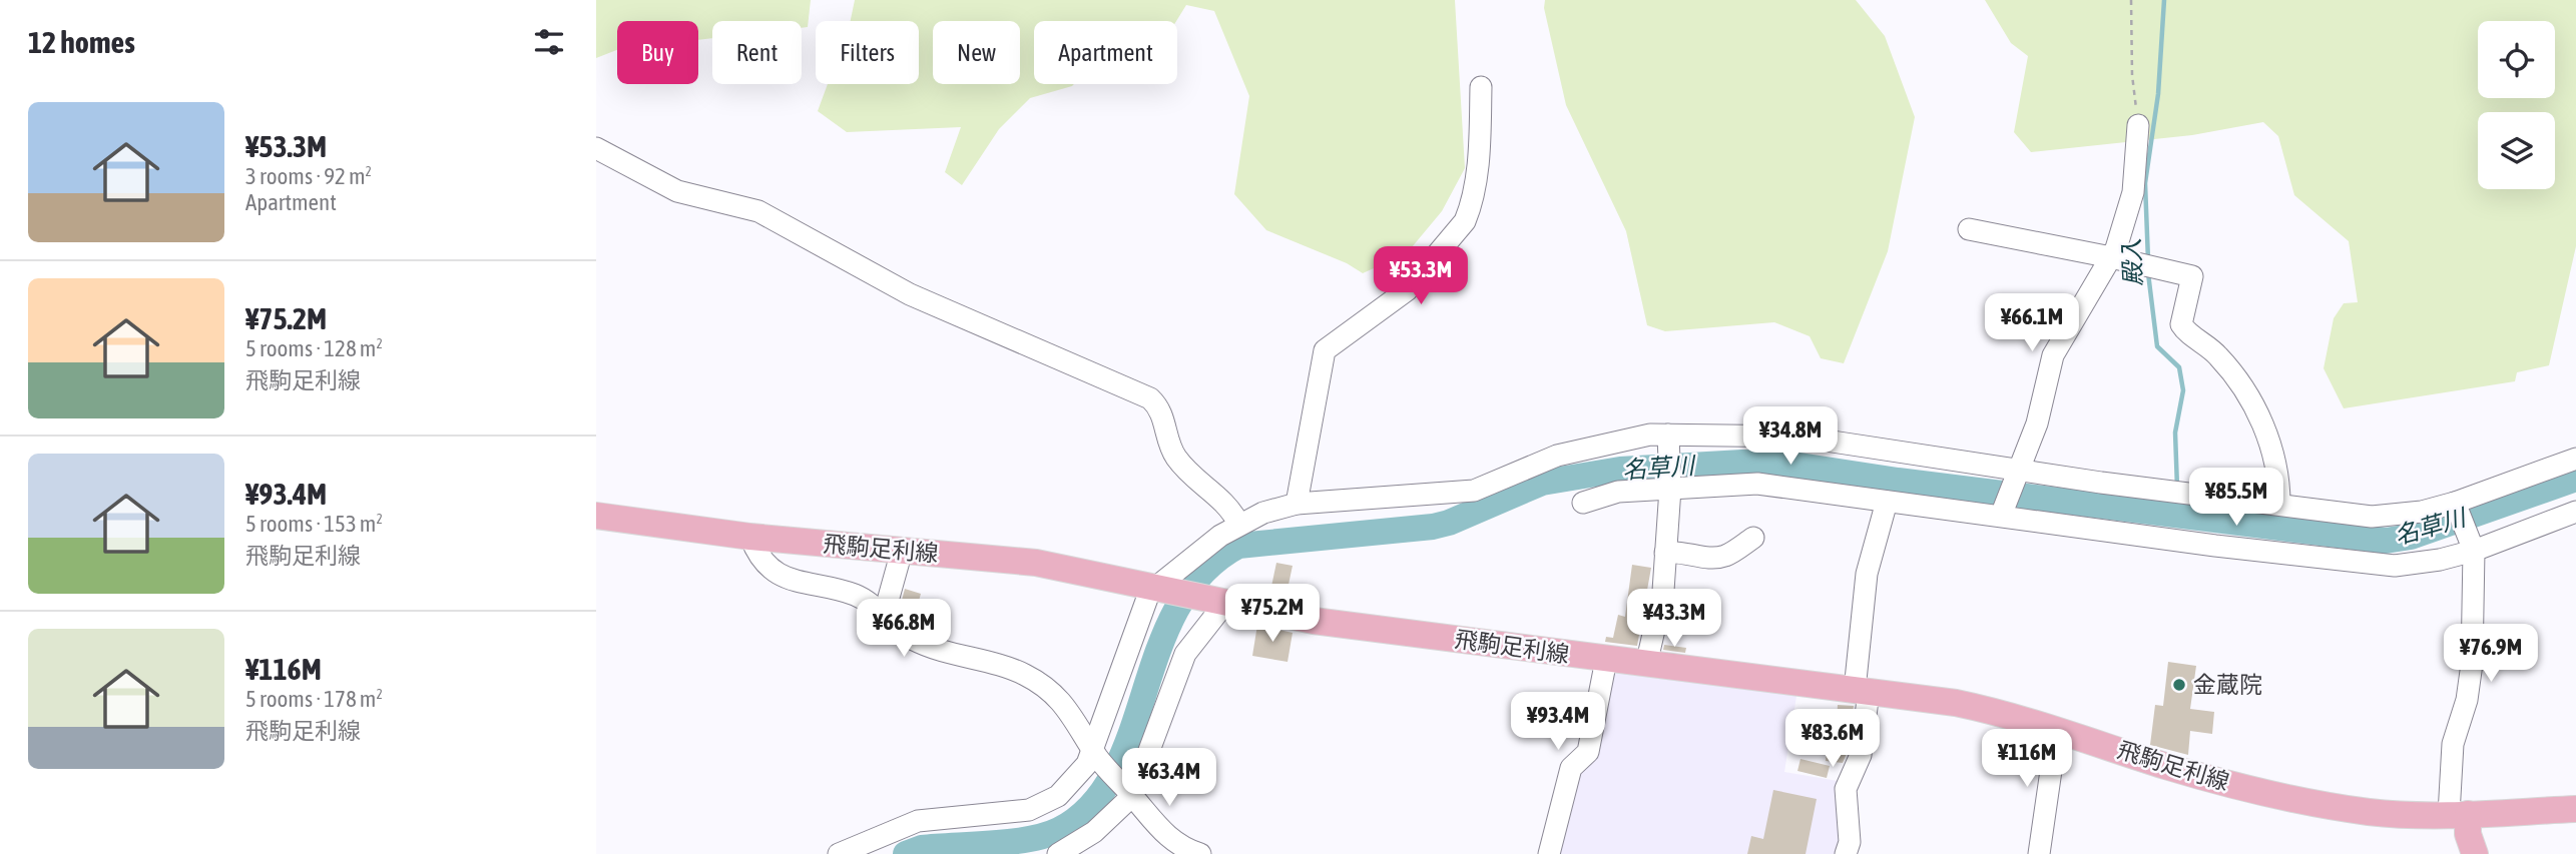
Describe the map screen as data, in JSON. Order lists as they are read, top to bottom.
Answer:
{
  "streets": {
    "main road": ["飛駒足利線"]
  },
  "water": ["殿入", "名草川"],
  "places": ["金蔵院"],
  "page": {
    "heading": "12 homes",
    "chip": [
      "Buy",
      "Rent",
      "Filters",
      "New",
      "Apartment"
    ],
    "list": [
      {
        "name": "¥53.3M",
        "note": "3 rooms · 92 m² · Apartment"
      },
      {
        "name": "¥75.2M",
        "note": "5 rooms · 128 m² · 飛駒足利線"
      },
      {
        "name": "¥93.4M",
        "note": "5 rooms · 153 m² · 飛駒足利線"
      },
      {
        "name": "¥116M",
        "note": "5 rooms · 178 m² · 飛駒足利線"
      }
    ],
    "price": [
      "¥53.3M",
      "¥66.1M",
      "¥34.8M",
      "¥85.5M",
      "¥75.2M",
      "¥43.3M",
      "¥66.8M",
      "¥76.9M",
      "¥93.4M",
      "¥83.6M",
      "¥116M",
      "¥63.4M"
    ]
  }
}
